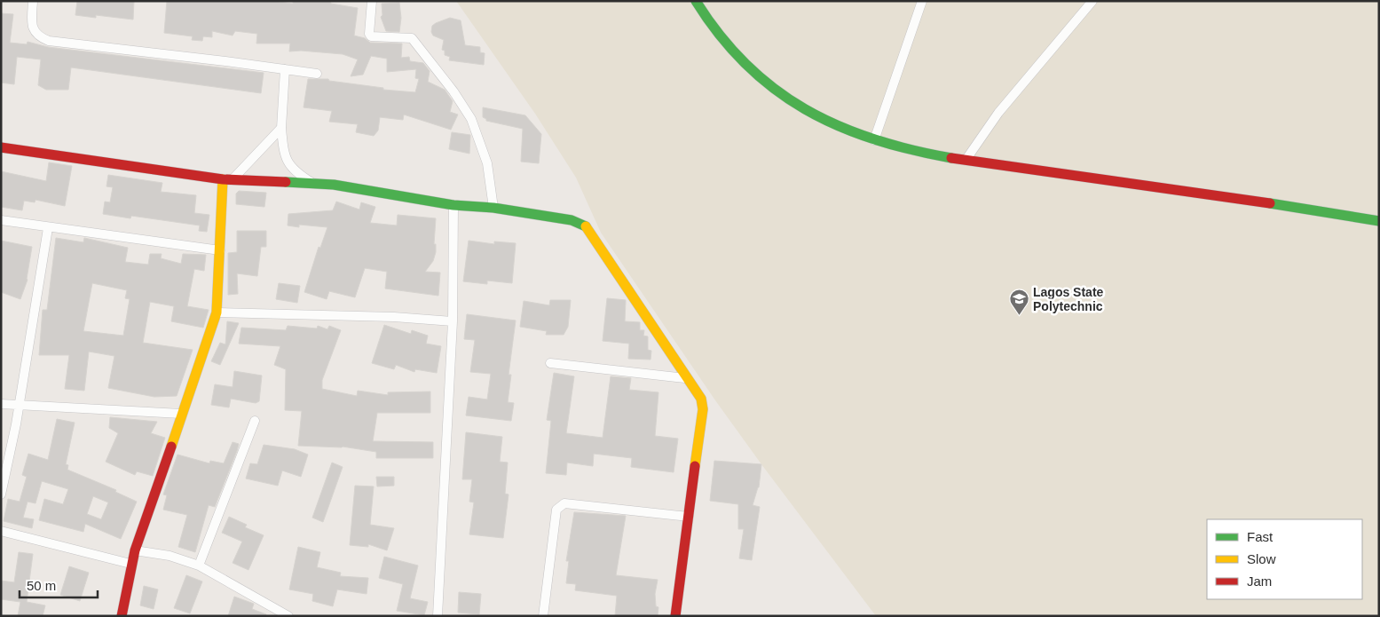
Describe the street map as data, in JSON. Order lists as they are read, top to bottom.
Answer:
{
  "places": {
    "school or university": ["Lagos State Polytechnic"]
  },
  "legend": ["Fast", "Slow", "Jam"],
  "scale_bar": "50 m"
}
